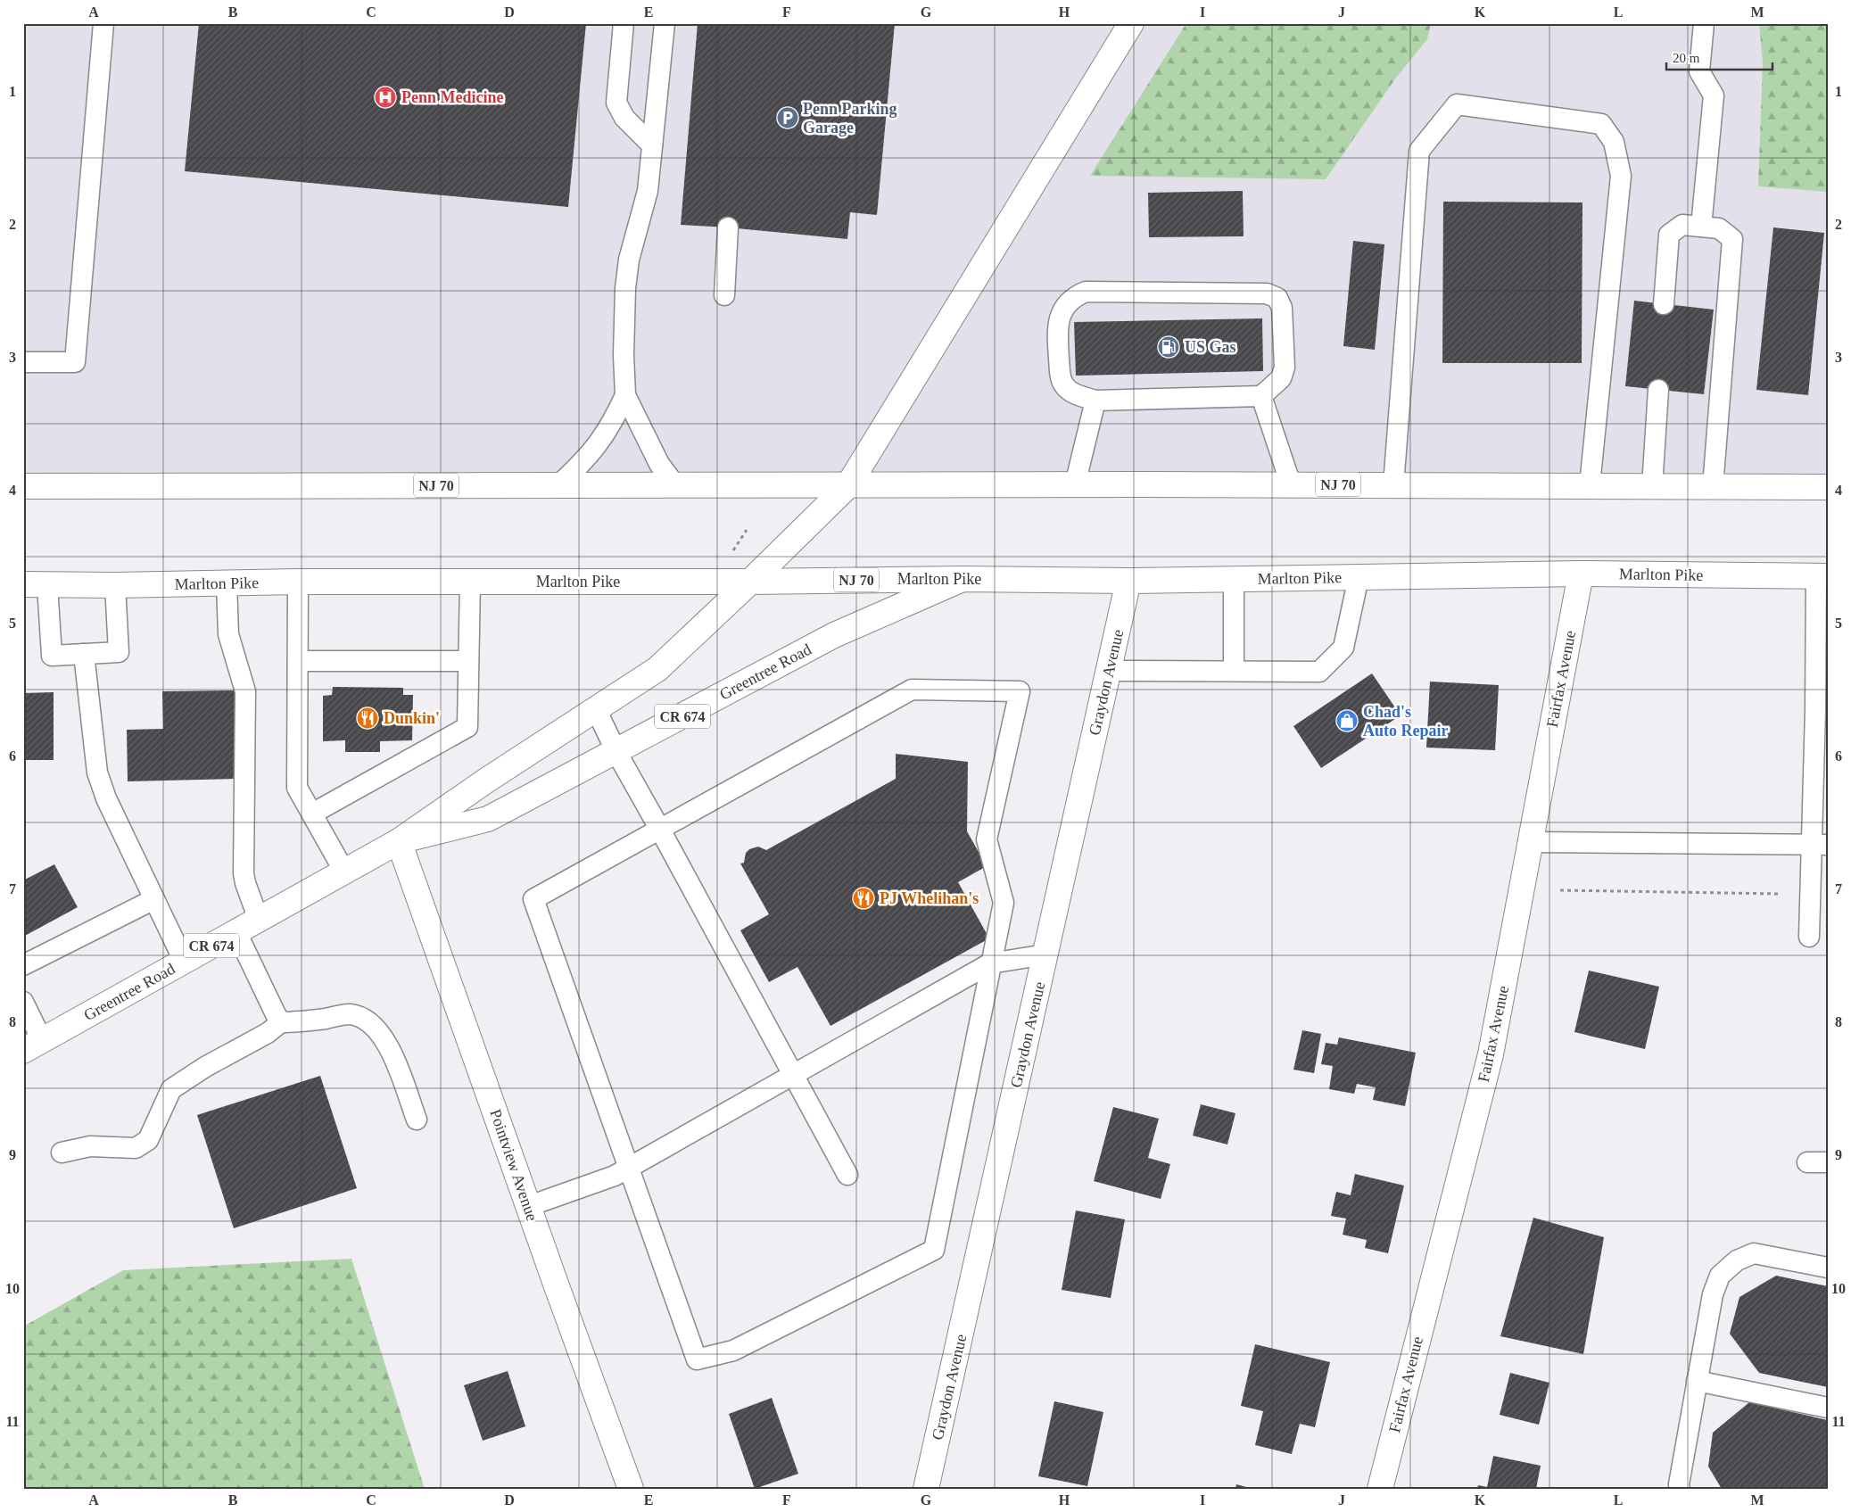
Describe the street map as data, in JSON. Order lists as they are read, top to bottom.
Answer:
{
  "streets": {
    "main road": [
      "NJ 70",
      "Marlton Pike",
      "Greentree Road",
      "Fairfax Avenue",
      "Graydon Avenue",
      "CR 674",
      "Pointview Avenue"
    ]
  },
  "crossings": [
    ["NJ 70", "Greentree Road"],
    ["Marlton Pike", "Greentree Road"],
    ["Marlton Pike", "Fairfax Avenue"],
    ["Marlton Pike", "Graydon Avenue"],
    ["Greentree Road", "Pointview Avenue"]
  ],
  "places": {
    "hospital": ["Penn Medicine"],
    "parking": ["Penn Parking Garage"],
    "fuel station": ["US Gas"],
    "restaurant": ["Dunkin'", "PJ Whelihan's"],
    "shop": ["Chad's Auto Repair"]
  },
  "scale_bar": "20 m",
  "grid": {
    "columns": [
      "A",
      "B",
      "C",
      "D",
      "E",
      "F",
      "G",
      "H",
      "I",
      "J",
      "K",
      "L",
      "M"
    ],
    "rows": [
      "1",
      "2",
      "3",
      "4",
      "5",
      "6",
      "7",
      "8",
      "9",
      "10",
      "11"
    ]
  }
}
